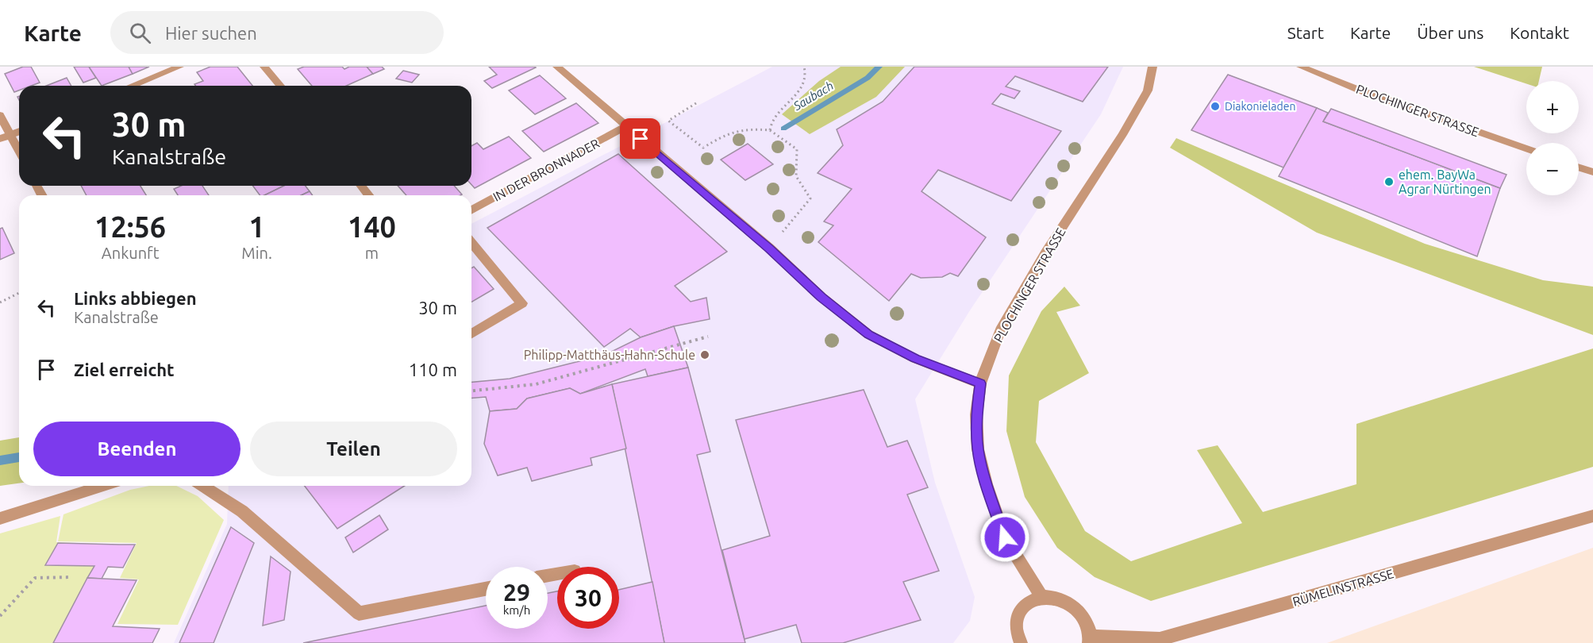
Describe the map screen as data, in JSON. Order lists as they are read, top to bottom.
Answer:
{
  "streets": {
    "street": ["PLOCHINGER STRASSE", "IN DER BRONNADER", "RÜMELINSTRASSE"]
  },
  "crossings": [
    ["PLOCHINGER STRASSE", "RÜMELINSTRASSE"]
  ],
  "water": ["Saubach"],
  "places": ["Diakonieladen", "ehem. BayWa Agrar Nürtingen", "Philipp-Matthäus-Hahn-Schule"],
  "page": {
    "header": "Karte",
    "search": "Hier suchen",
    "nav": [
      "Start",
      "Karte",
      "Über uns",
      "Kontakt"
    ],
    "map_buttons": ["+", "−"],
    "turn": ["30 m", "Kanalstraße"],
    "eta": [
      "12:56",
      "Ankunft",
      "1",
      "Min.",
      "140",
      "m"
    ],
    "list": [
      {
        "name": "Links abbiegen",
        "note": "Kanalstraße",
        "value": "30 m"
      },
      {
        "name": "Ziel erreicht",
        "value": "110 m"
      }
    ],
    "buttons": ["Beenden", "Teilen"],
    "speed": "29 km/h",
    "limit": "30"
  }
}
